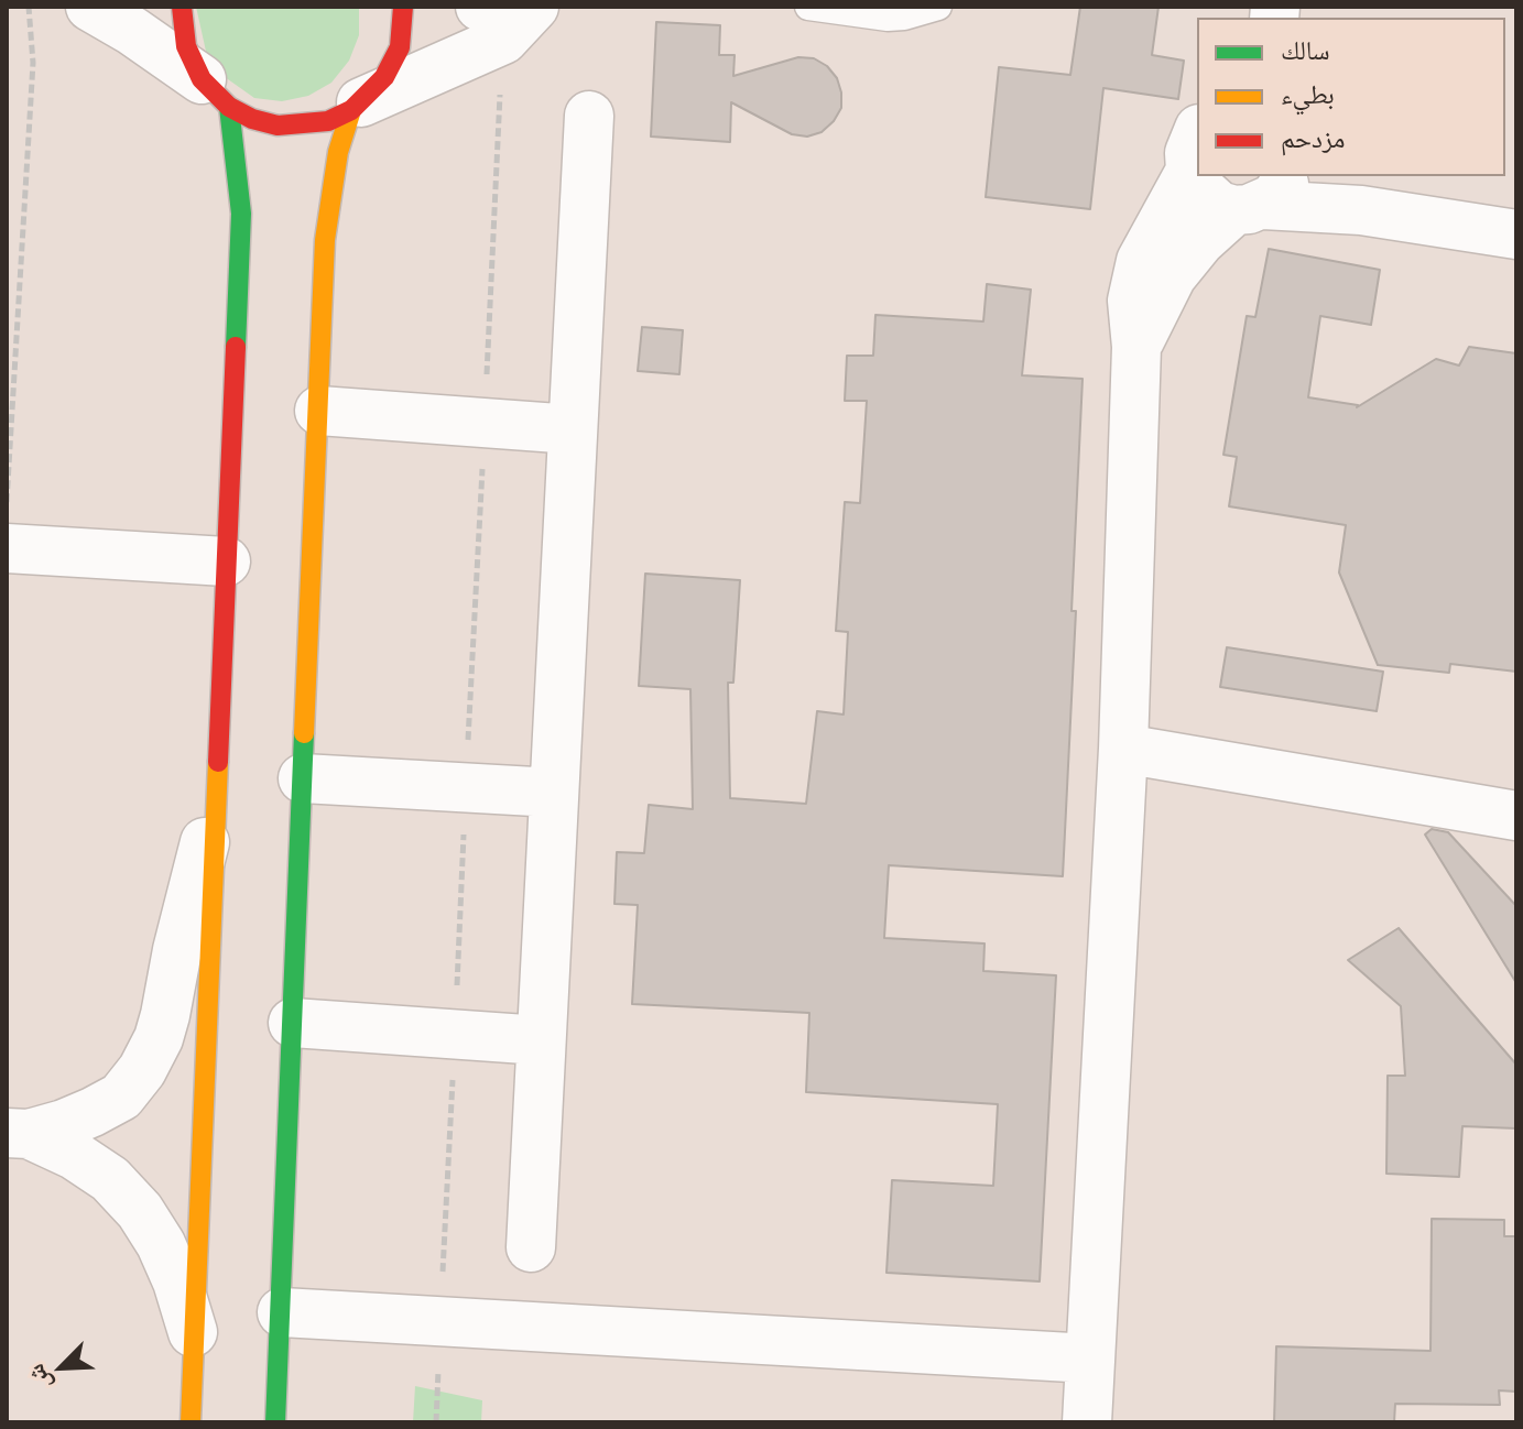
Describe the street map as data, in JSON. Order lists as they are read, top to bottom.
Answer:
{
  "legend": ["سالك", "بطيء", "مزدحم"],
  "north": "bottom left"
}
